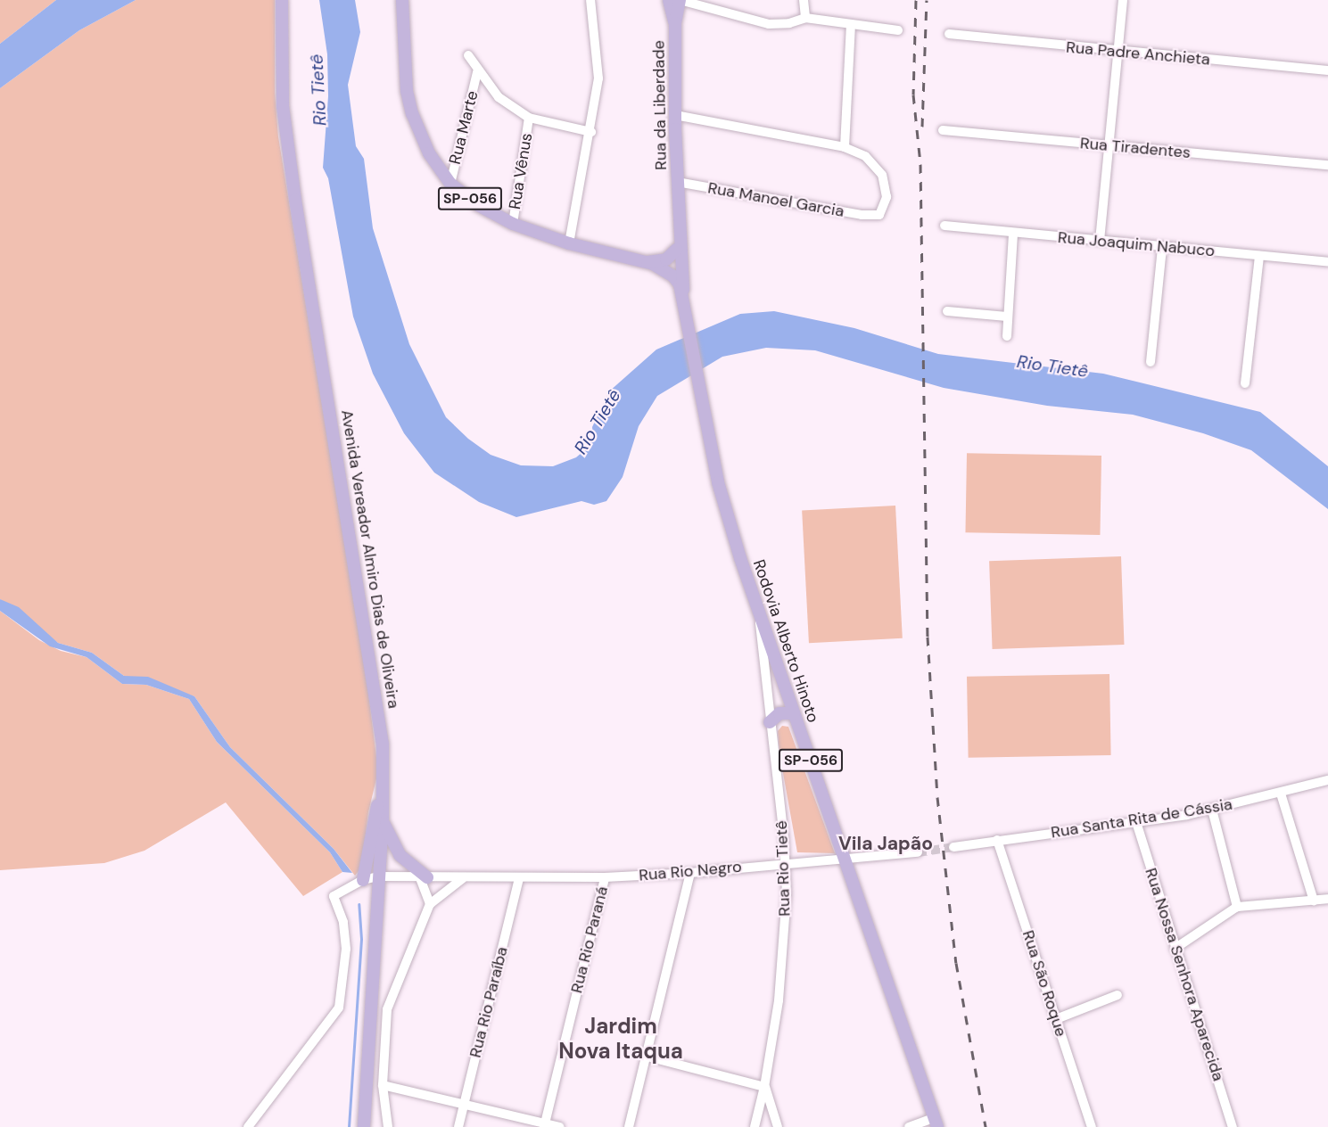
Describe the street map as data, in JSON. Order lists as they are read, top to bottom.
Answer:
{
  "streets": {
    "main road": [
      "Rua da Liberdade",
      "SP-056",
      "Avenida Vereador Almiro Dias de Oliveira",
      "Rodovia Alberto Hinoto"
    ],
    "street": [
      "Rua Padre Anchieta",
      "Rua Marte",
      "Rua Tiradentes",
      "Rua Vênus",
      "Rua Manoel Garcia",
      "Rua Joaquim Nabuco",
      "Rua Santa Rita de Cássia",
      "Rua Rio Tietê",
      "Rua Rio Negro",
      "Rua Rio Paraná",
      "Rua Nossa Senhora Aparecida",
      "Rua São Roque",
      "Rua Rio Paraíba"
    ]
  },
  "crossings": [
    ["Rua da Liberdade", "SP-056"],
    ["Rua da Liberdade", "Rua Manoel Garcia"],
    ["Rua da Liberdade", "Rodovia Alberto Hinoto"],
    ["Rua Marte", "SP-056"],
    ["Rua Vênus", "SP-056"],
    ["SP-056", "Rodovia Alberto Hinoto"],
    ["Avenida Vereador Almiro Dias de Oliveira", "Rua Rio Negro"],
    ["Rodovia Alberto Hinoto", "Rua Rio Tietê"],
    ["Rodovia Alberto Hinoto", "Rua Rio Negro"],
    ["Rua Santa Rita de Cássia", "Rua Nossa Senhora Aparecida"],
    ["Rua Santa Rita de Cássia", "Rua São Roque"],
    ["Rua Rio Tietê", "Rua Rio Negro"],
    ["Rua Rio Negro", "Rua Rio Paraná"],
    ["Rua Rio Negro", "Rua Rio Paraíba"]
  ],
  "districts": ["Vila Japão", "Jardim Nova Itaqua"],
  "water": ["Rio Tietê"]
}
